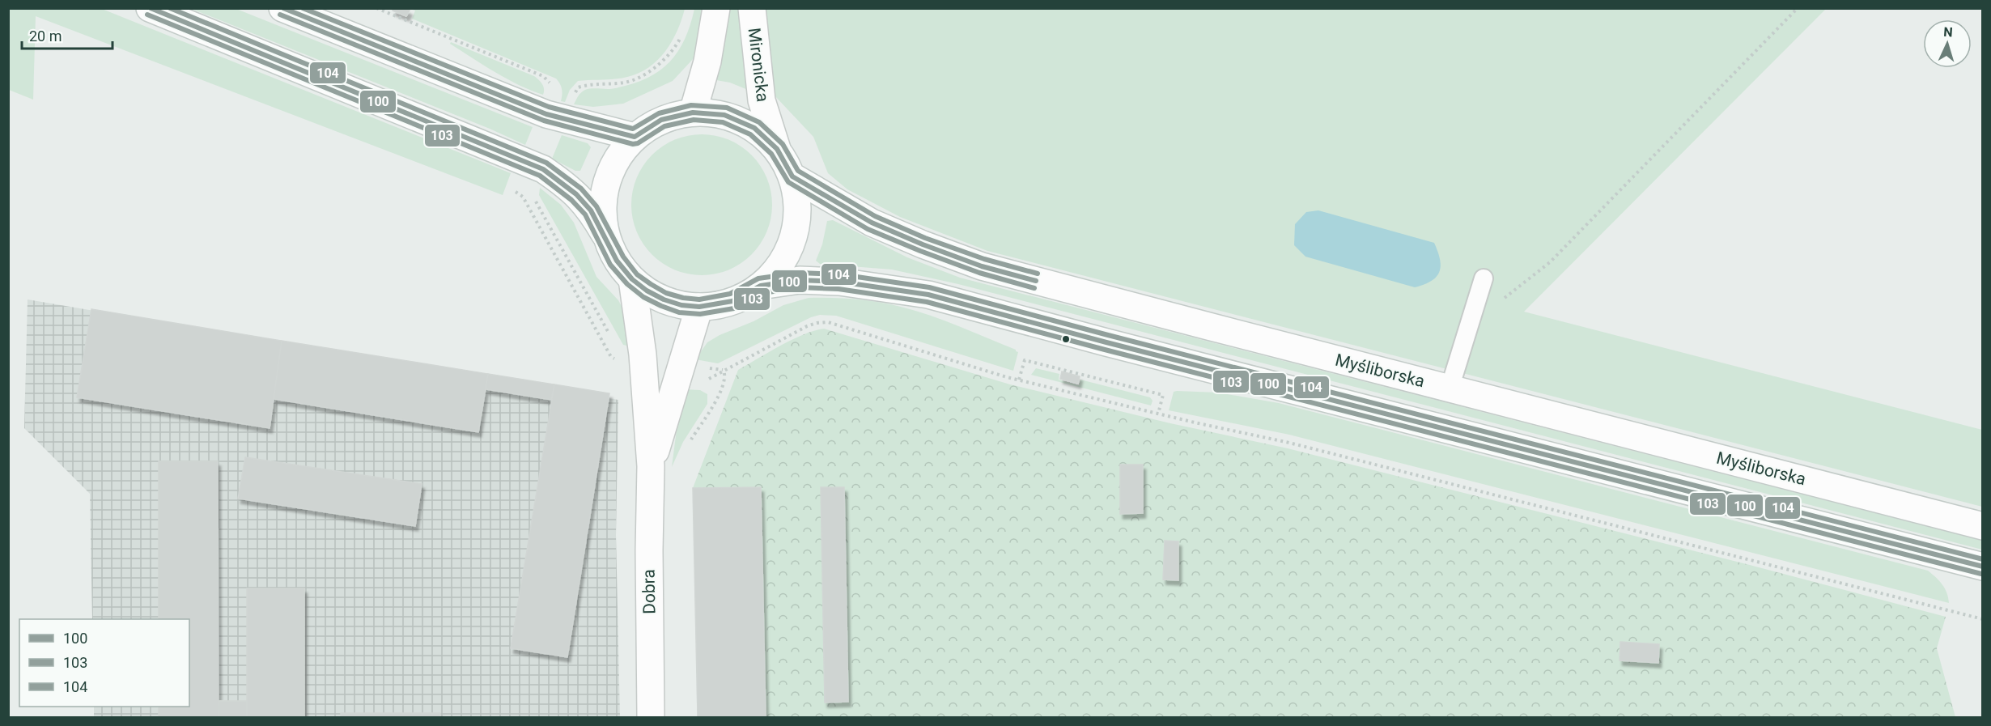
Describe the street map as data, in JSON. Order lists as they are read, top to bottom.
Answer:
{
  "streets": {
    "main road": ["Mironicka", "Myśliborska", "Dobra"]
  },
  "lines": ["transit line 100", "transit line 104", "transit line 103"],
  "legend": ["100", "103", "104"],
  "scale_bar": "20 m",
  "north": "top"
}
